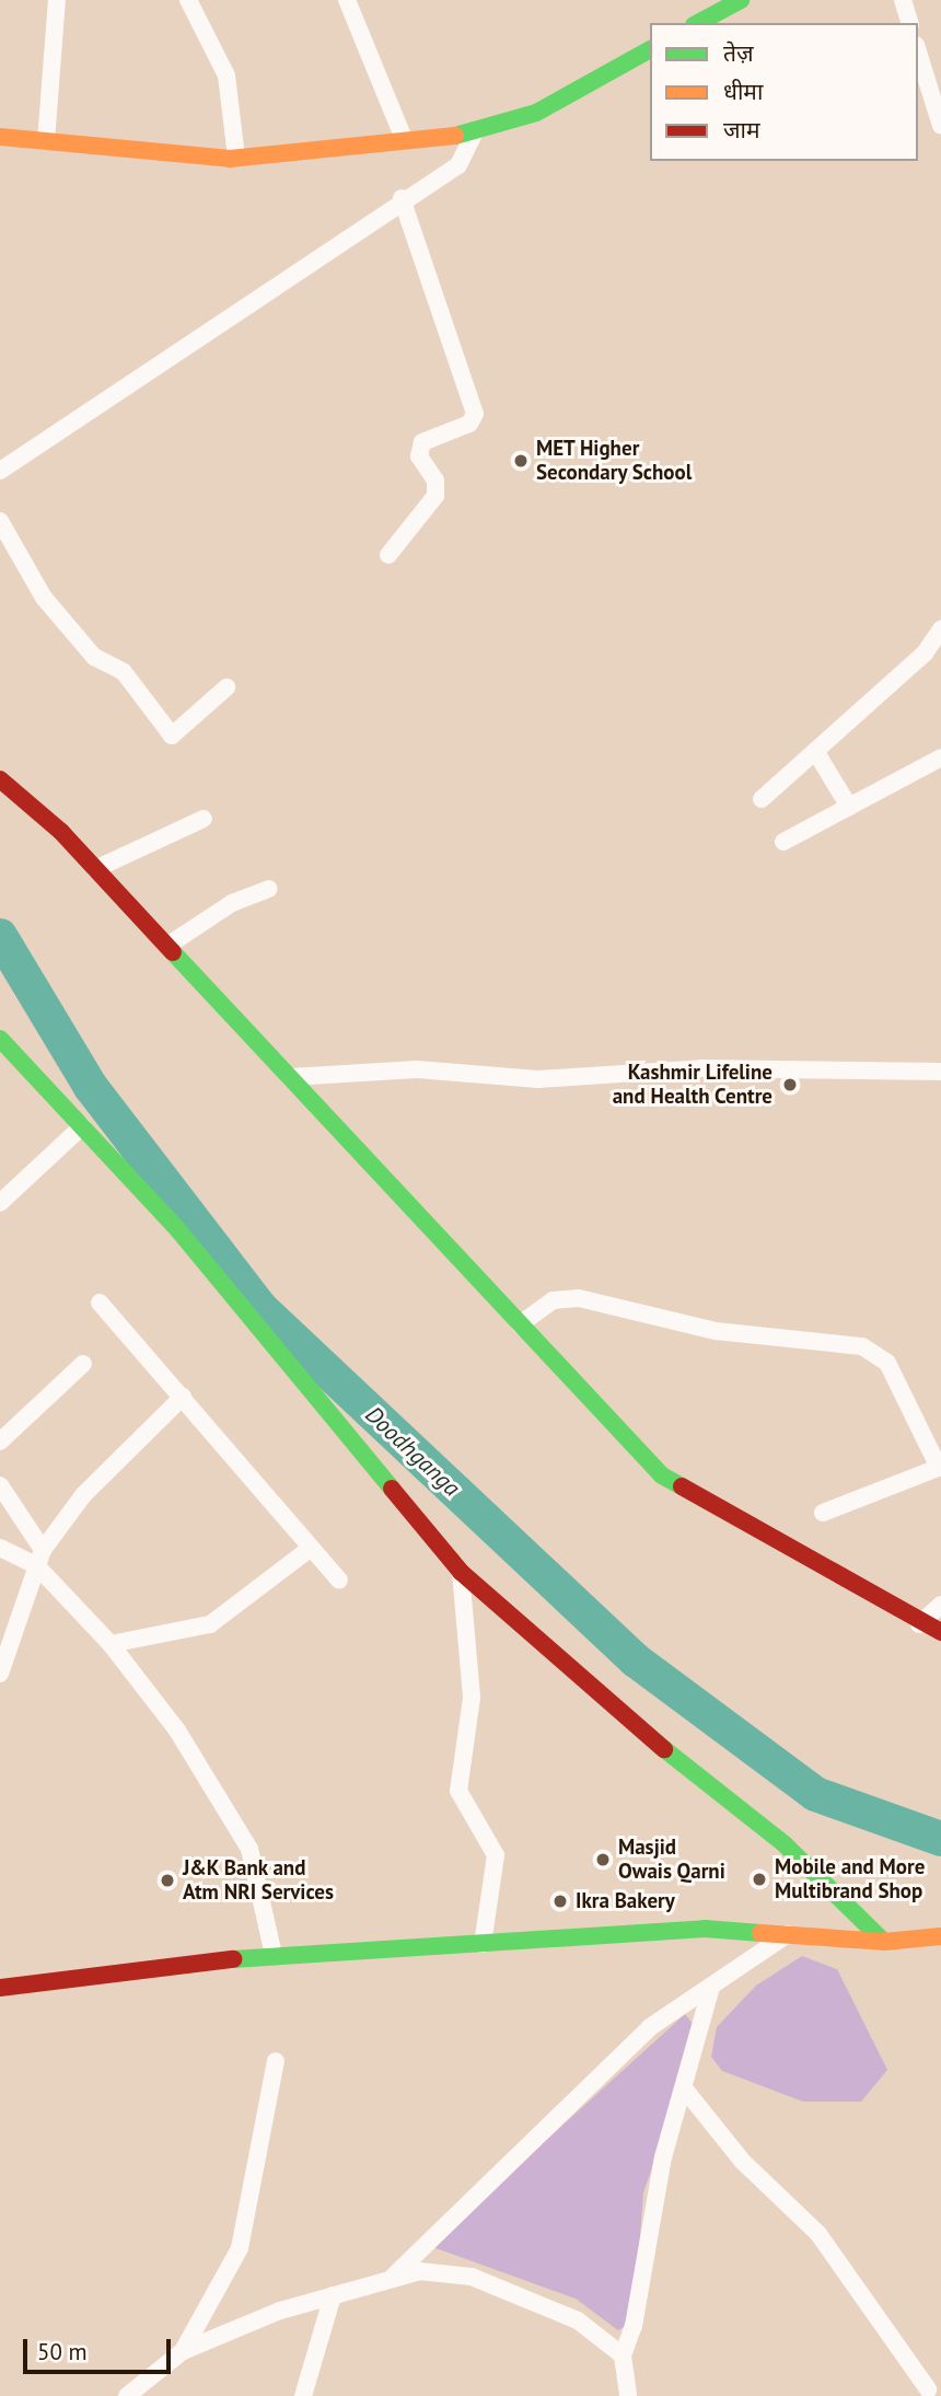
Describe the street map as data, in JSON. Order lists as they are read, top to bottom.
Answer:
{
  "water": ["Doodhganga"],
  "places": [
    "MET Higher Secondary School",
    "Kashmir Lifeline and Health Centre",
    "Masjid Owais Qarni",
    "Mobile and More Multibrand Shop",
    "J&K Bank and Atm NRI Services",
    "Ikra Bakery"
  ],
  "legend": ["तेज़", "धीमा", "जाम"],
  "scale_bar": "50 m"
}
